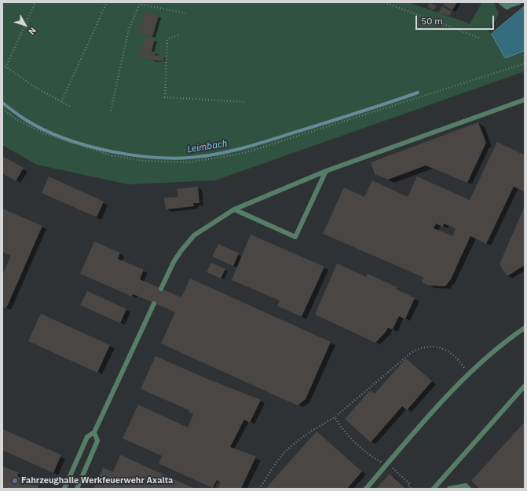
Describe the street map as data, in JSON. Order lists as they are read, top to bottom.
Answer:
{
  "water": ["Leimbach"],
  "places": ["Fahrzeughalle Werkfeuerwehr Axalta"],
  "scale_bar": "50 m",
  "north": "bottom right"
}
